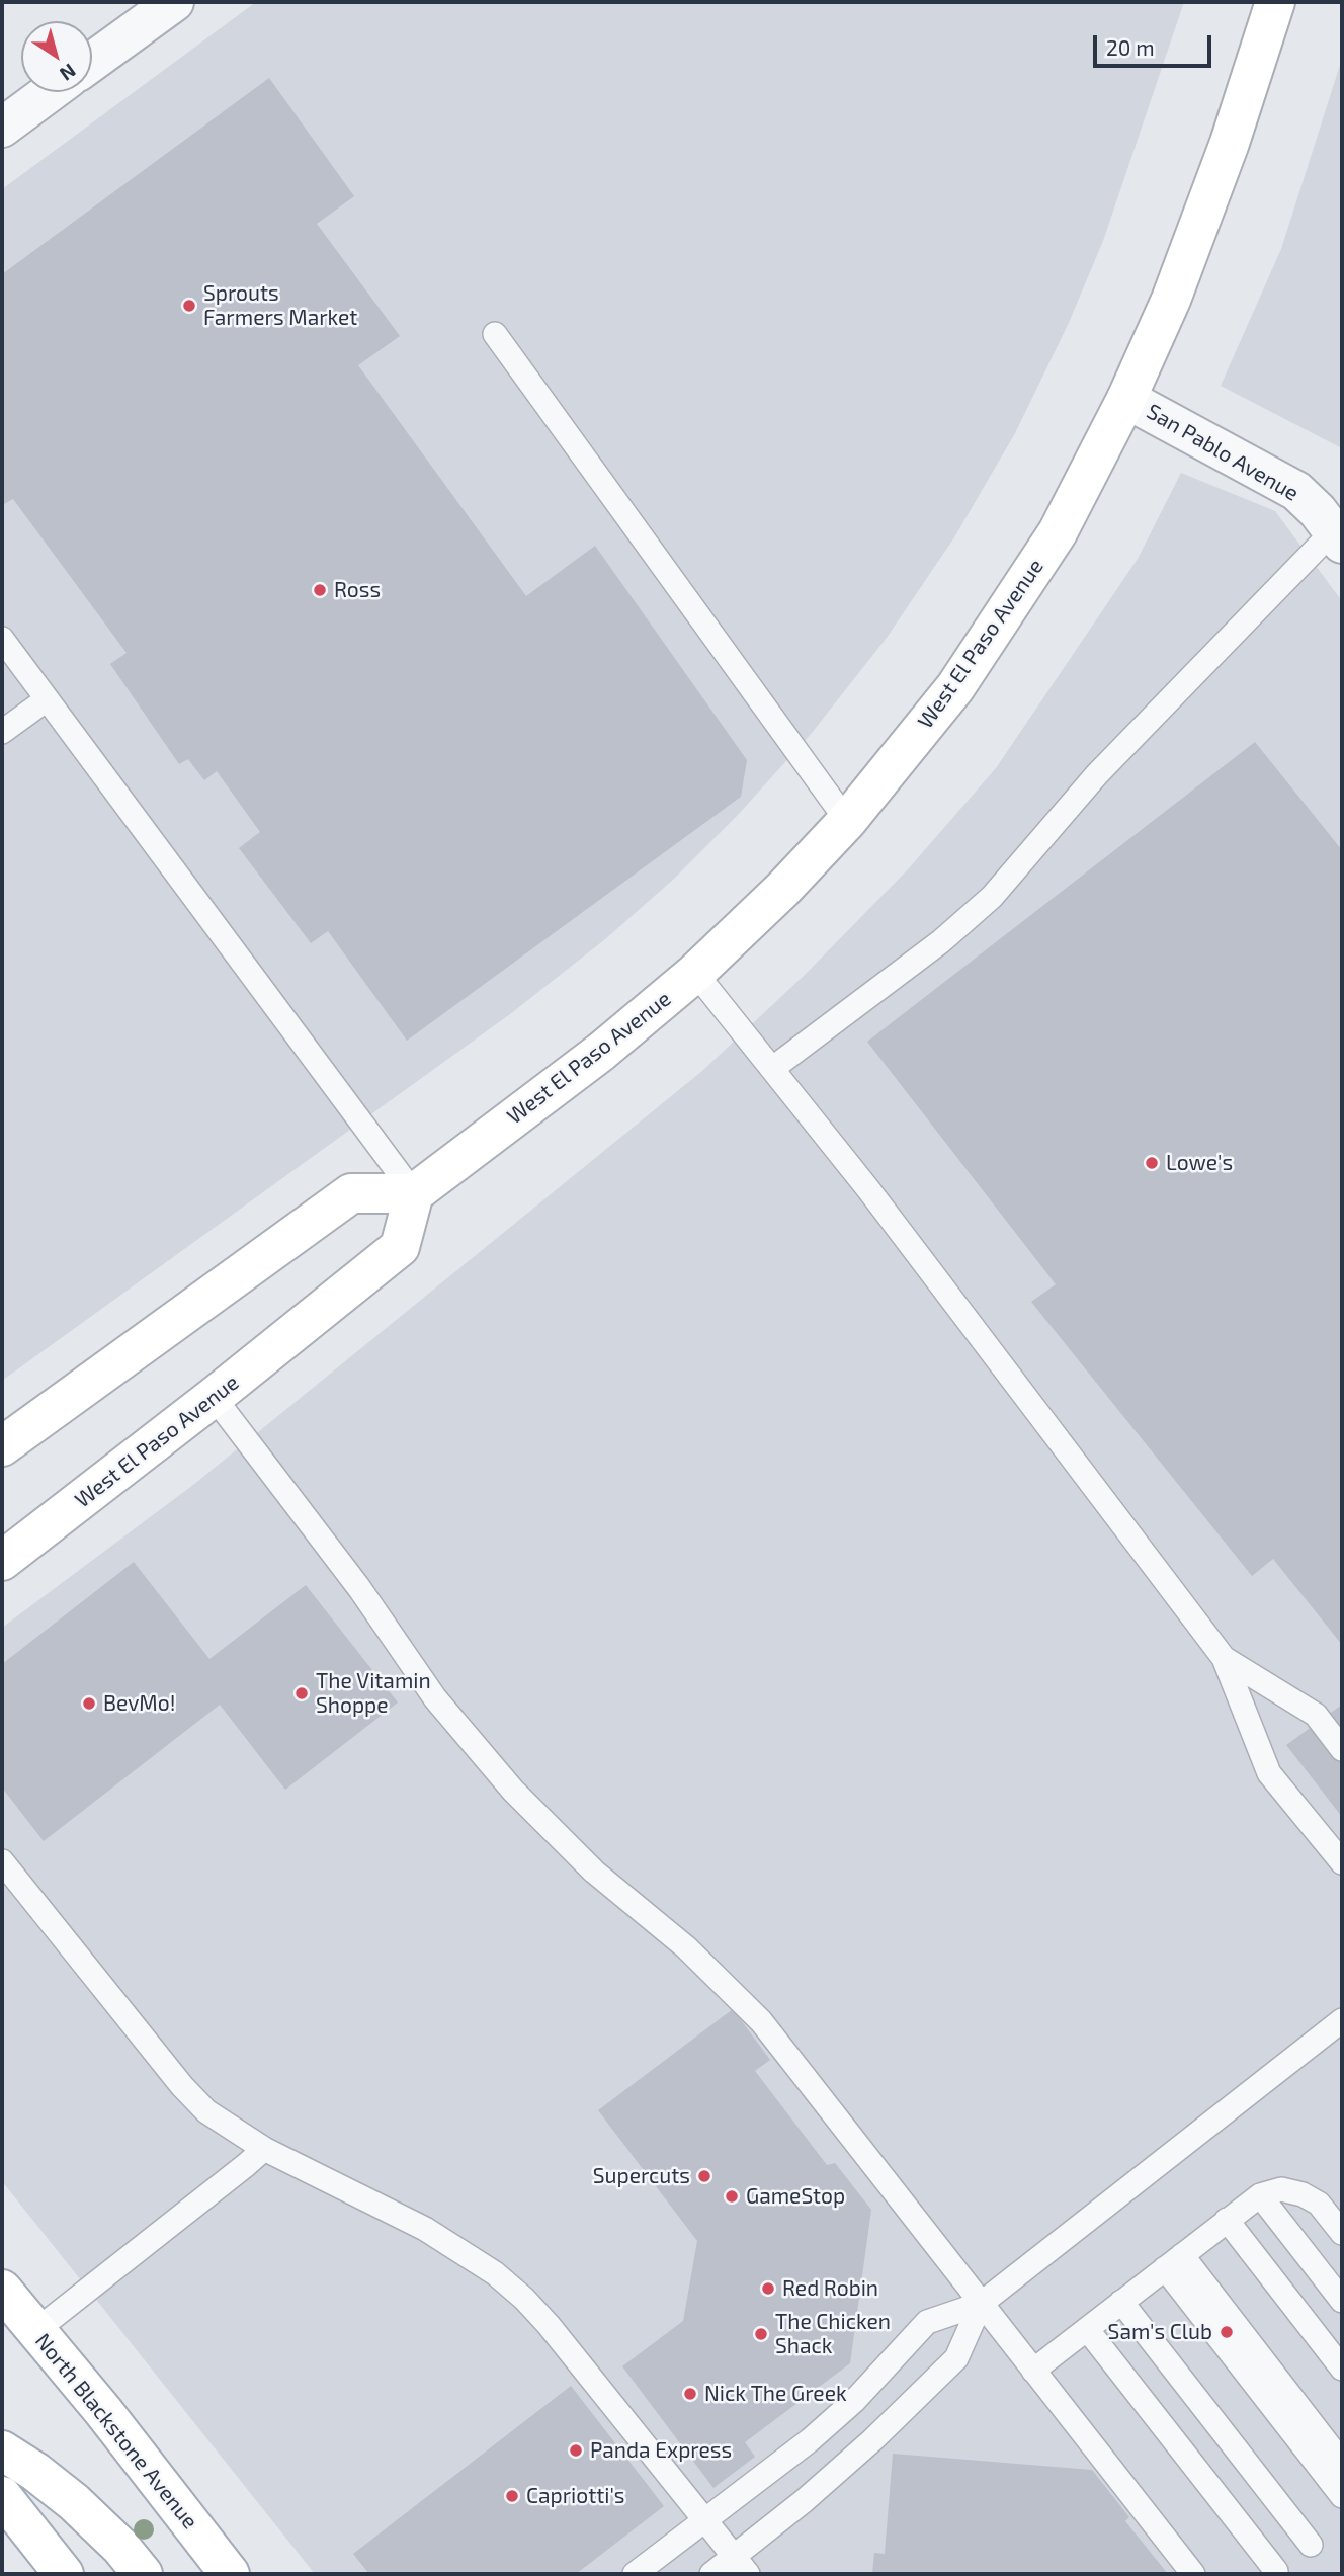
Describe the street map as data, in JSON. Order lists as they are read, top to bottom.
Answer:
{
  "streets": {
    "street": ["San Pablo Avenue", "West El Paso Avenue", "North Blackstone Avenue"]
  },
  "crossings": [
    ["San Pablo Avenue", "West El Paso Avenue"]
  ],
  "places": [
    "Sprouts Farmers Market",
    "Ross",
    "Lowe's",
    "The Vitamin Shoppe",
    "BevMo!",
    "Supercuts",
    "GameStop",
    "Red Robin",
    "Sam's Club",
    "The Chicken Shack",
    "Nick The Greek",
    "Panda Express",
    "Capriotti's"
  ],
  "scale_bar": "20 m",
  "north": "bottom right"
}
